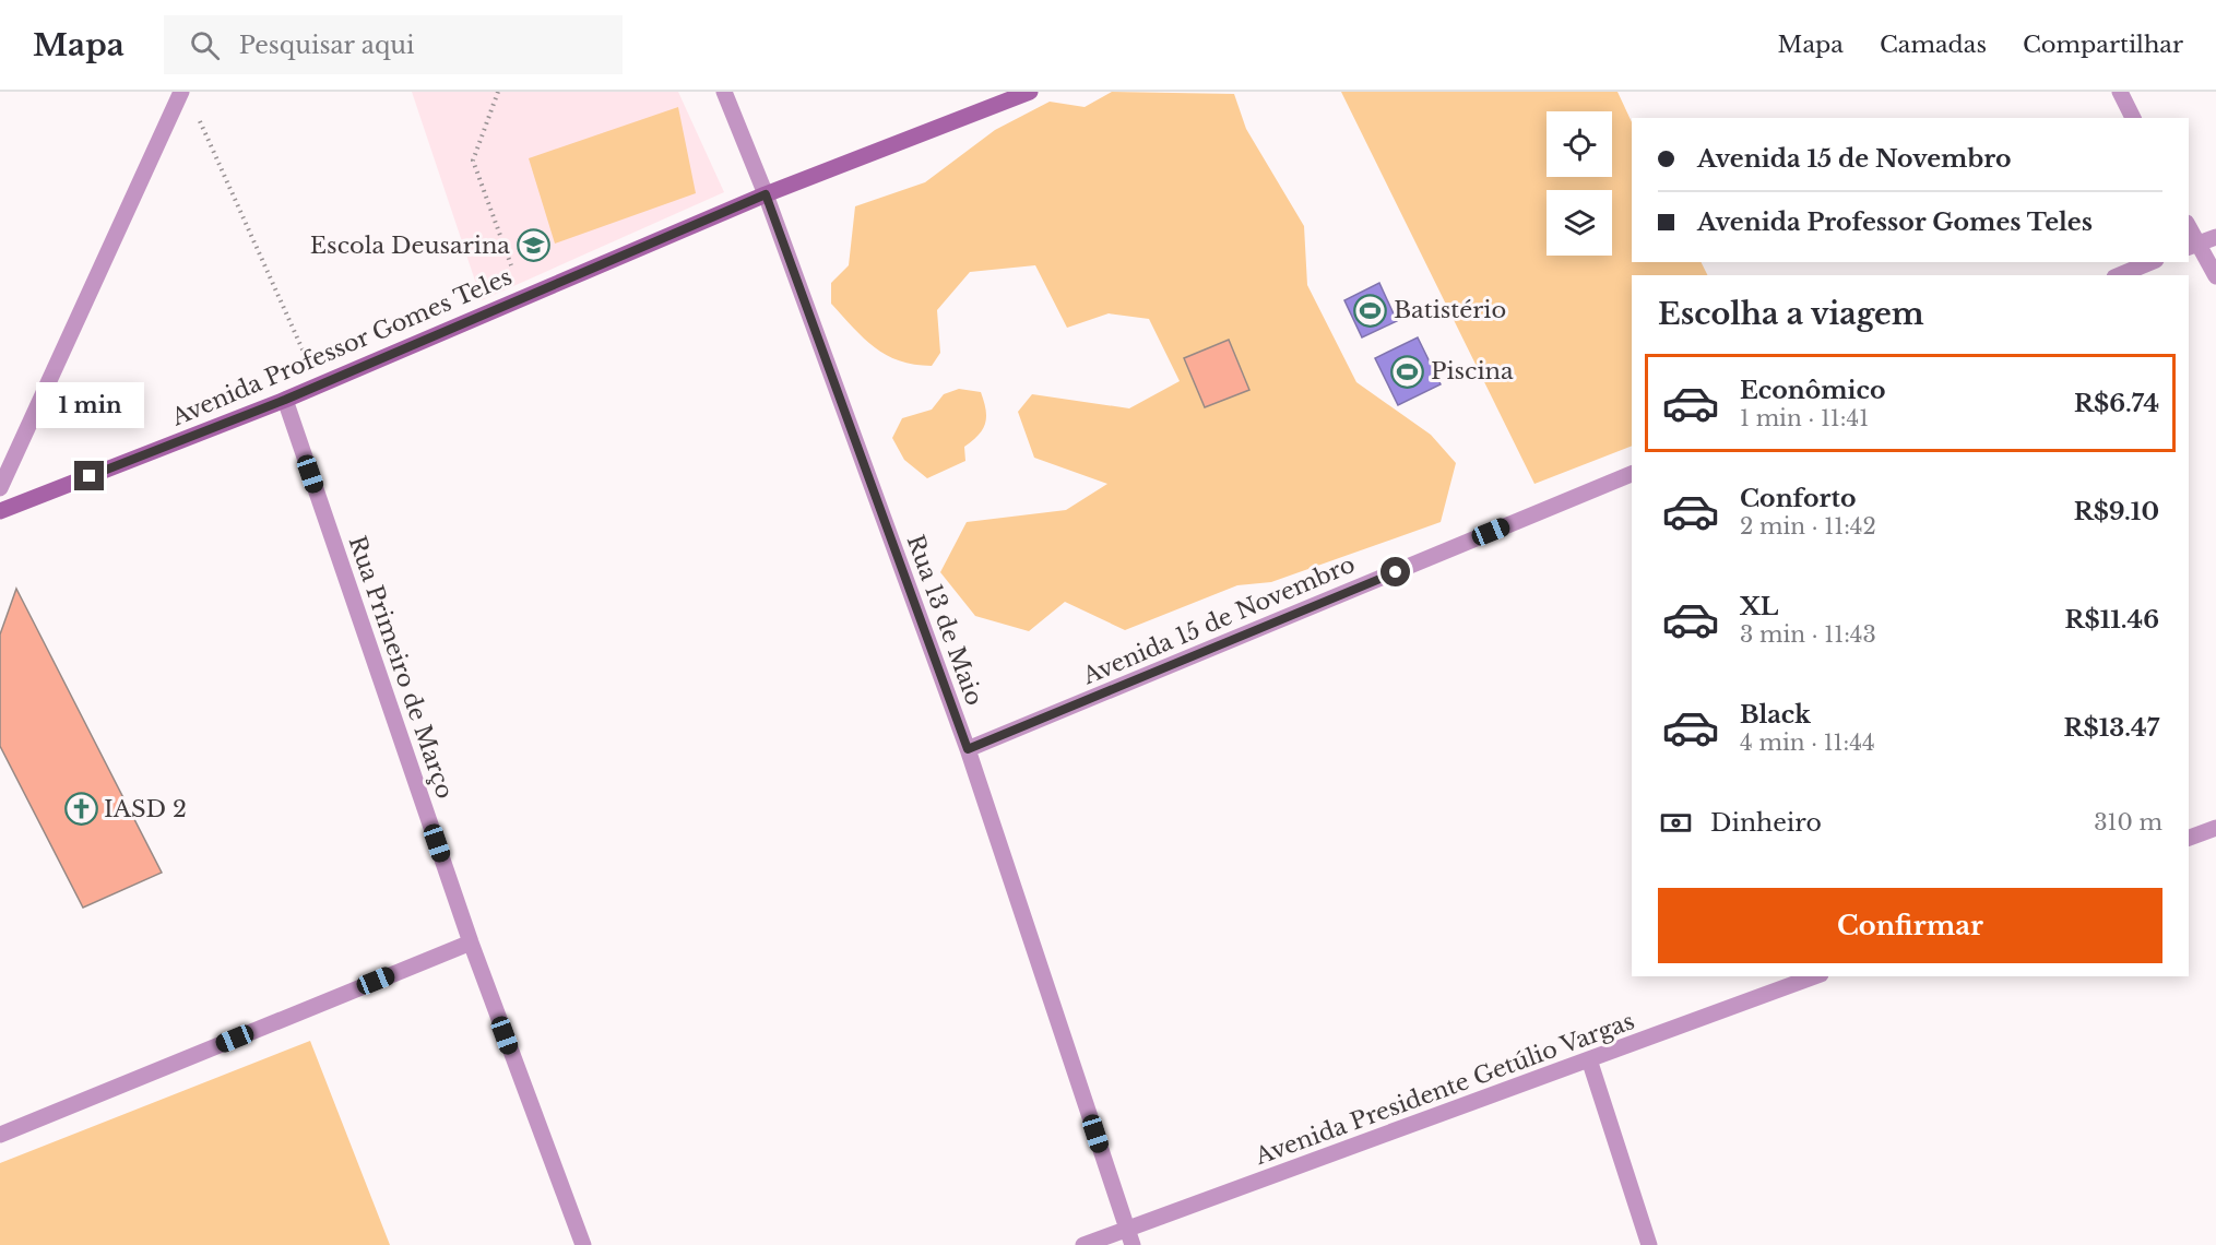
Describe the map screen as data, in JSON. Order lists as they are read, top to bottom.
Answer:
{
  "streets": {
    "street": [
      "Avenida Professor Gomes Teles",
      "Rua 13 de Maio",
      "Avenida 15 de Novembro",
      "Rua Primeiro de Março",
      "Avenida Presidente Getúlio Vargas"
    ]
  },
  "crossings": [
    ["Avenida Professor Gomes Teles", "Rua 13 de Maio"],
    ["Avenida Professor Gomes Teles", "Rua Primeiro de Março"],
    ["Rua 13 de Maio", "Avenida 15 de Novembro"],
    ["Rua 13 de Maio", "Avenida Presidente Getúlio Vargas"]
  ],
  "places": {
    "school or university": ["Escola Deusarina"],
    "sports": ["Batistério", "Piscina"],
    "church": ["IASD 2"]
  },
  "page": {
    "header": "Mapa",
    "search": "Pesquisar aqui",
    "nav": ["Mapa", "Camadas", "Compartilhar"],
    "banner": ["Avenida 15 de Novembro", "Avenida Professor Gomes Teles"],
    "heading": "Escolha a viagem",
    "list": [
      {
        "name": "Econômico",
        "note": "1 min · 11:41",
        "value": "R$6.74"
      },
      {
        "name": "Conforto",
        "note": "2 min · 11:42",
        "value": "R$9.10"
      },
      {
        "name": "XL",
        "note": "3 min · 11:43",
        "value": "R$11.46"
      },
      {
        "name": "Black",
        "note": "4 min · 11:44",
        "value": "R$13.47"
      }
    ],
    "bubble": "1 min",
    "pay": ["Dinheiro", "310 m"],
    "buttons": "Confirmar"
  }
}
